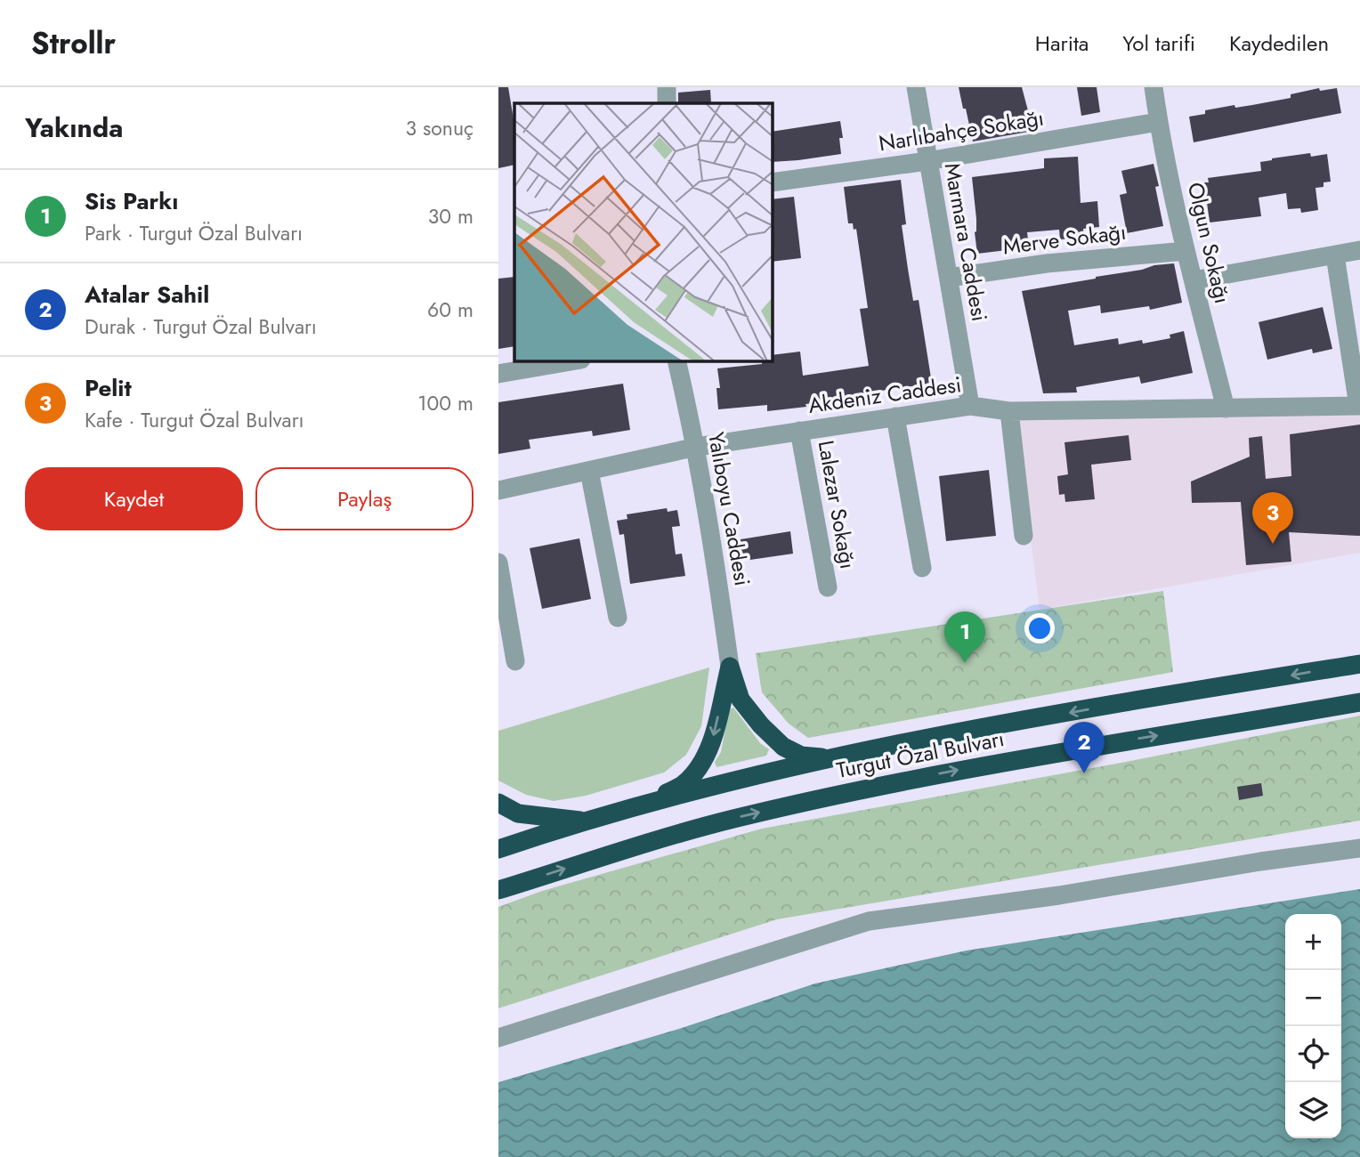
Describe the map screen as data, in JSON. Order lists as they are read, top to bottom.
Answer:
{
  "streets": {
    "highway": ["Turgut Özal Bulvarı"],
    "street": [
      "Narlıbahçe Sokağı",
      "Merve Sokağı",
      "Marmara Caddesi",
      "Olgun Sokağı",
      "Akdeniz Caddesi",
      "Lalezar Sokağı",
      "Yalıboyu Caddesi"
    ]
  },
  "crossings": [
    ["Narlıbahçe Sokağı", "Marmara Caddesi"],
    ["Narlıbahçe Sokağı", "Olgun Sokağı"],
    ["Merve Sokağı", "Marmara Caddesi"],
    ["Merve Sokağı", "Olgun Sokağı"],
    ["Marmara Caddesi", "Akdeniz Caddesi"],
    ["Olgun Sokağı", "Akdeniz Caddesi"],
    ["Akdeniz Caddesi", "Lalezar Sokağı"],
    ["Akdeniz Caddesi", "Yalıboyu Caddesi"]
  ],
  "page": {
    "header": "Strollr",
    "nav": ["Harita", "Yol tarifi", "Kaydedilen"],
    "heading": ["Yakında", "3 sonuç"],
    "list": [
      {
        "mark": "1",
        "name": "Sis Parkı",
        "note": "Park · Turgut Özal Bulvarı",
        "value": "30 m"
      },
      {
        "mark": "2",
        "name": "Atalar Sahil",
        "note": "Durak · Turgut Özal Bulvarı",
        "value": "60 m"
      },
      {
        "mark": "3",
        "name": "Pelit",
        "note": "Kafe · Turgut Özal Bulvarı",
        "value": "100 m"
      }
    ],
    "buttons": ["Kaydet", "Paylaş"],
    "pins": ["3", "1", "2"],
    "map_buttons": ["+", "−"]
  }
}
